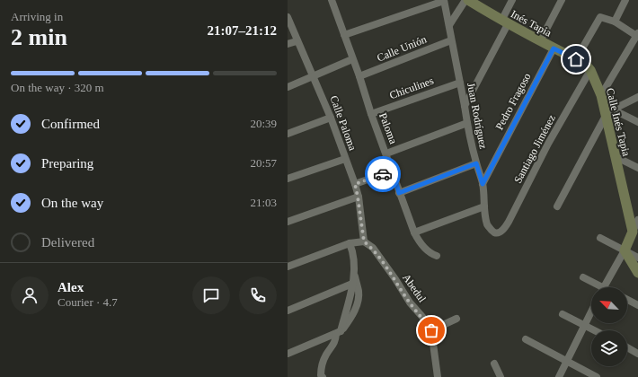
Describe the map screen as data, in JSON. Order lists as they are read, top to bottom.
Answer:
{
  "streets": {
    "main road": ["Inés Tapia", "Calle Inés Tapia"],
    "street": [
      "Calle Unión",
      "Chiculines",
      "Pedro Fragoso",
      "Juan Rodríguez",
      "Calle Paloma",
      "Paloma",
      "Santiago Jiménez",
      "Abedul"
    ]
  },
  "crossings": [
    ["Inés Tapia", "Pedro Fragoso"],
    ["Inés Tapia", "Calle Inés Tapia"],
    ["Inés Tapia", "Santiago Jiménez"],
    ["Calle Unión", "Juan Rodríguez"],
    ["Calle Unión", "Paloma"],
    ["Chiculines", "Juan Rodríguez"],
    ["Chiculines", "Paloma"],
    ["Pedro Fragoso", "Juan Rodríguez"],
    ["Juan Rodríguez", "Santiago Jiménez"],
    ["Calle Inés Tapia", "Santiago Jiménez"],
    ["Calle Paloma", "Abedul"]
  ],
  "north": "top left",
  "page": {
    "heading": ["2 min", "Arriving in", "21:07–21:12"],
    "panel": ["Alex", "Courier · 4.7"],
    "bar": "On the way · 320 m",
    "list": [
      ["Confirmed", "20:39"],
      ["Preparing", "20:57"],
      ["On the way", "21:03"],
      "Delivered"
    ]
  }
}
